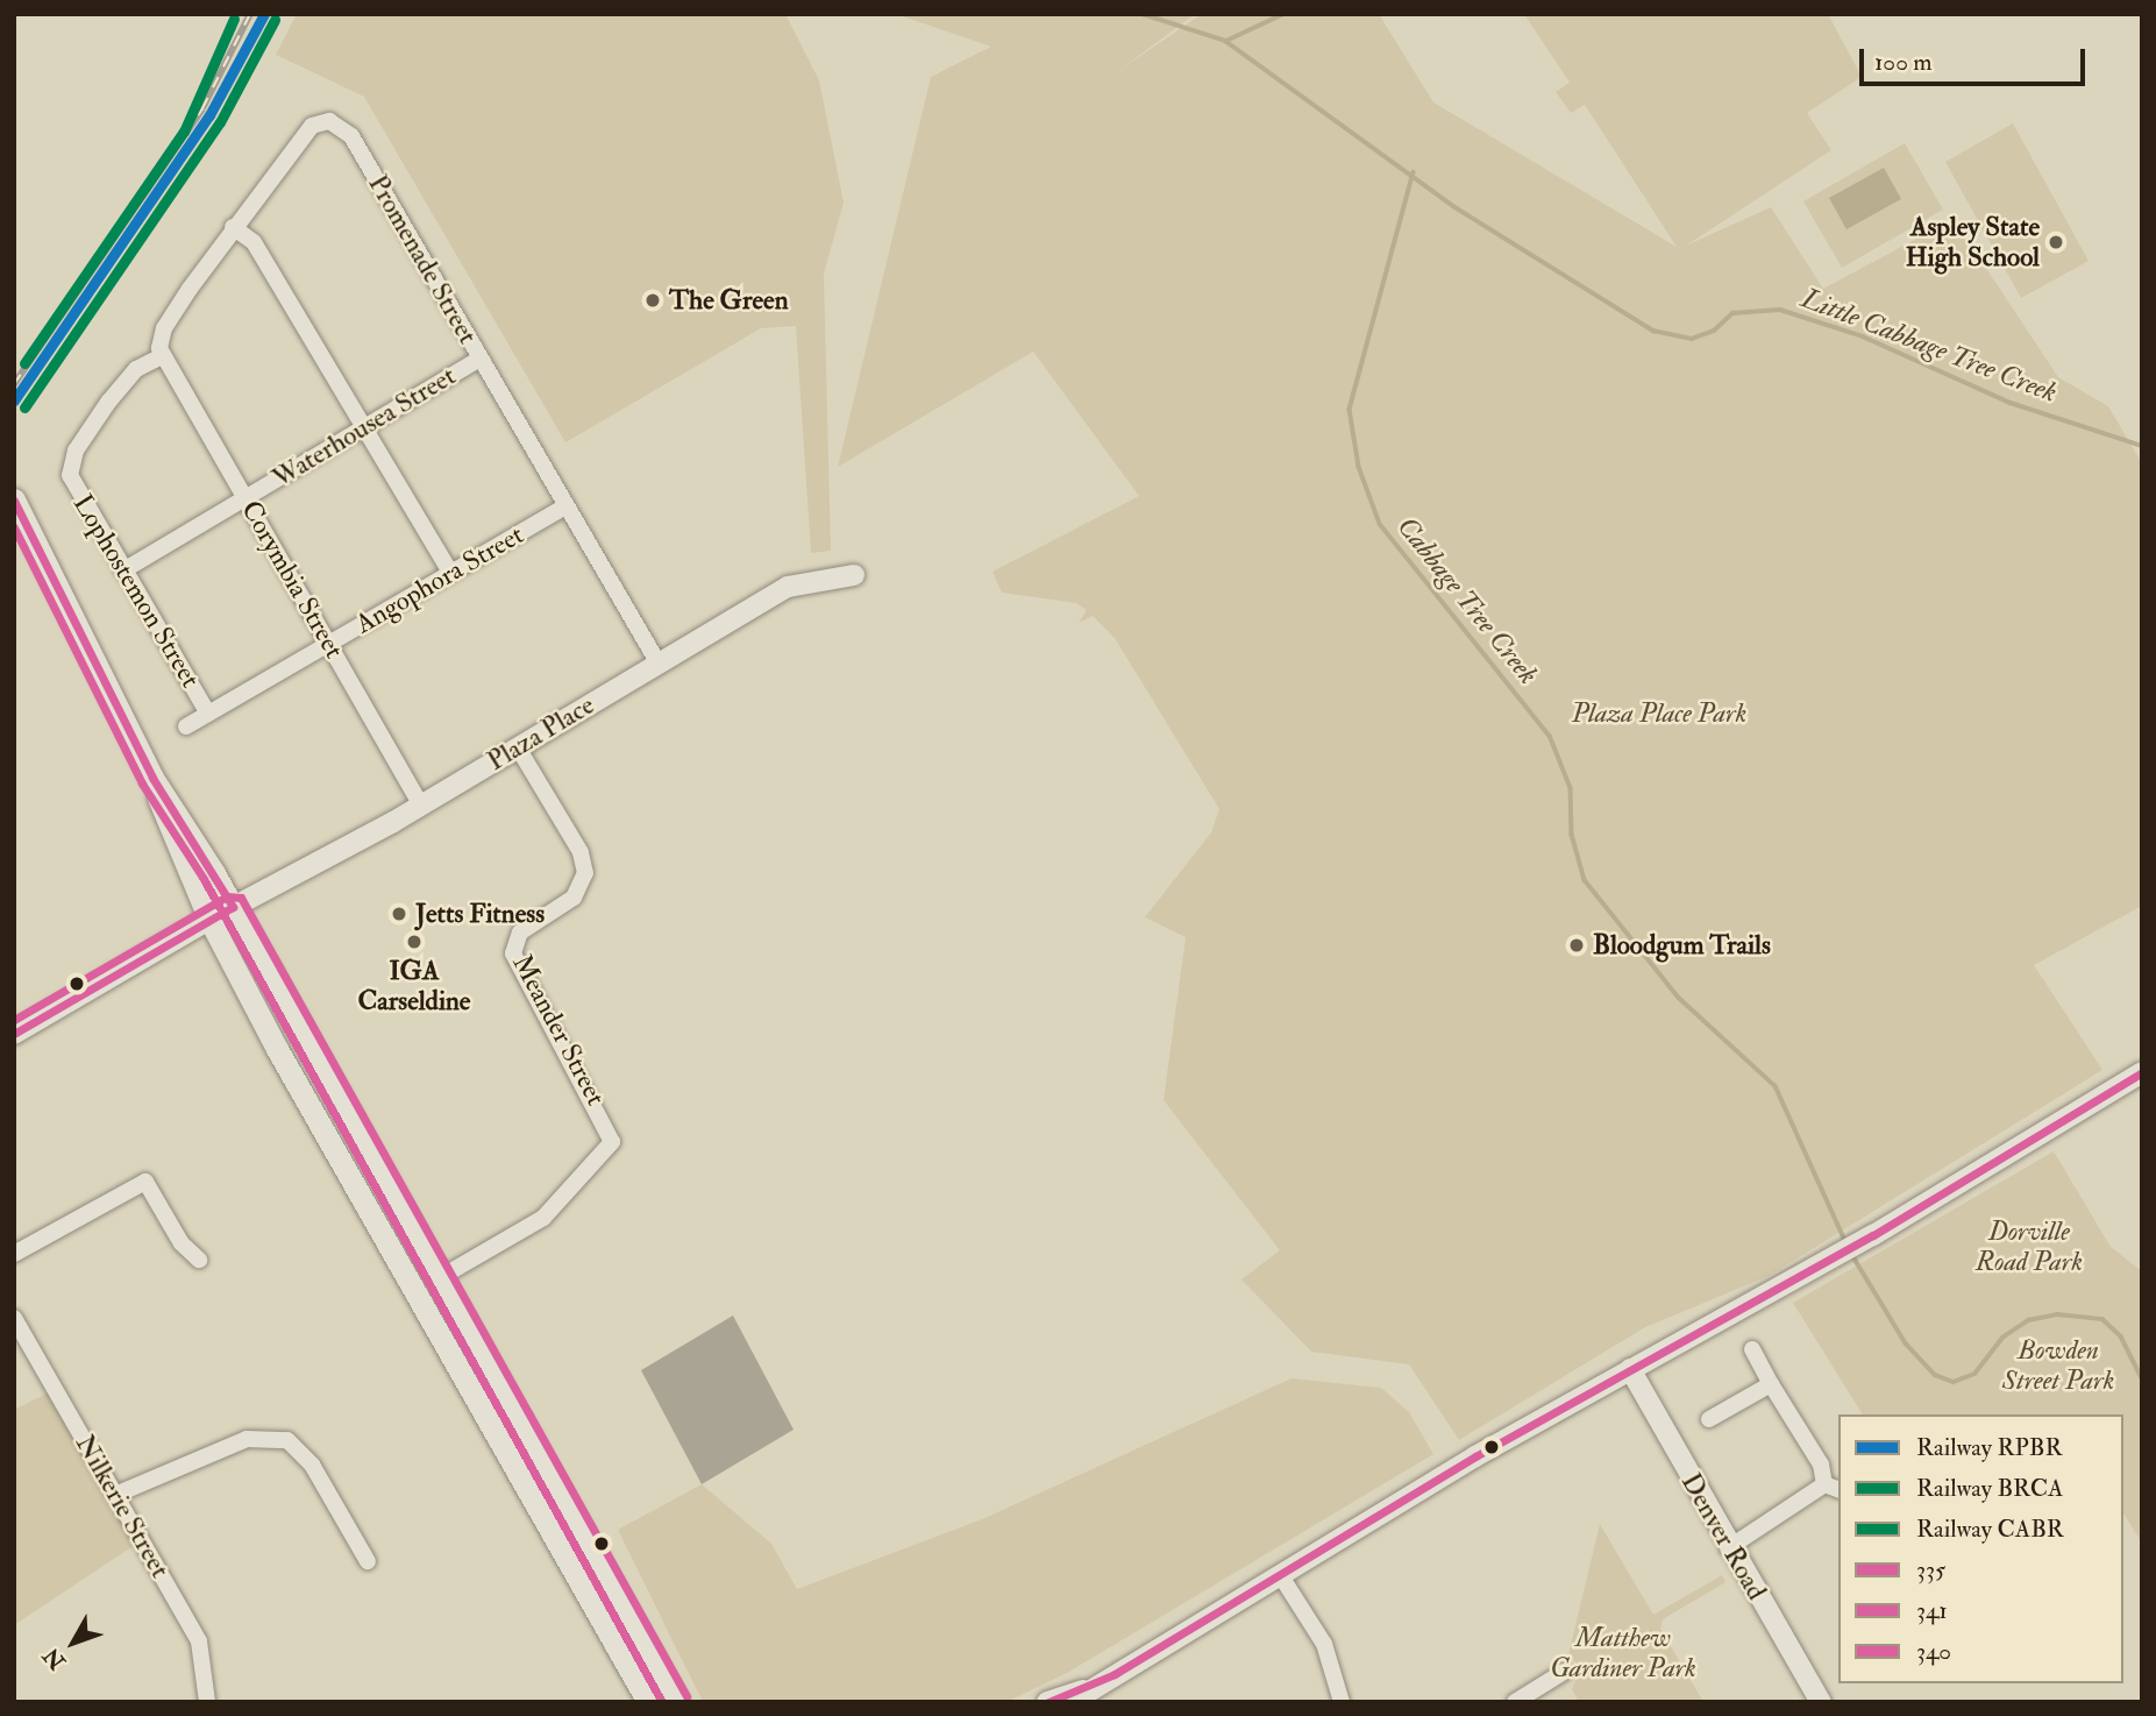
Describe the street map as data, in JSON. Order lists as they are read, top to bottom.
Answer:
{
  "streets": {
    "street": [
      "Promenade Street",
      "Waterhousea Street",
      "Corymbia Street",
      "Angophora Street",
      "Lophostemon Street",
      "Plaza Place",
      "Meander Street",
      "Nilkerie Street",
      "Denver Road"
    ]
  },
  "crossings": [
    ["Promenade Street", "Waterhousea Street"],
    ["Promenade Street", "Corymbia Street"],
    ["Promenade Street", "Angophora Street"],
    ["Promenade Street", "Lophostemon Street"],
    ["Promenade Street", "Plaza Place"],
    ["Waterhousea Street", "Corymbia Street"],
    ["Waterhousea Street", "Lophostemon Street"],
    ["Corymbia Street", "Angophora Street"],
    ["Corymbia Street", "Lophostemon Street"],
    ["Corymbia Street", "Plaza Place"],
    ["Angophora Street", "Lophostemon Street"],
    ["Plaza Place", "Meander Street"]
  ],
  "water": ["Little Cabbage Tree Creek", "Cabbage Tree Creek"],
  "parks": [
    "Plaza Place Park",
    "Dorville Road Park",
    "Bowden Street Park",
    "Matthew Gardiner Park"
  ],
  "places": [
    "Aspley State High School",
    "The Green",
    "Jetts Fitness",
    "IGA Carseldine",
    "Bloodgum Trails"
  ],
  "lines": [
    "rail line RPBR",
    "rail line CABR",
    "rail line BRCA",
    "transit line 335",
    "transit line 341",
    "transit line 340"
  ],
  "legend": [
    "Railway RPBR",
    "Railway BRCA",
    "Railway CABR",
    "335",
    "341",
    "340"
  ],
  "scale_bar": "100 m",
  "north": "bottom left"
}
